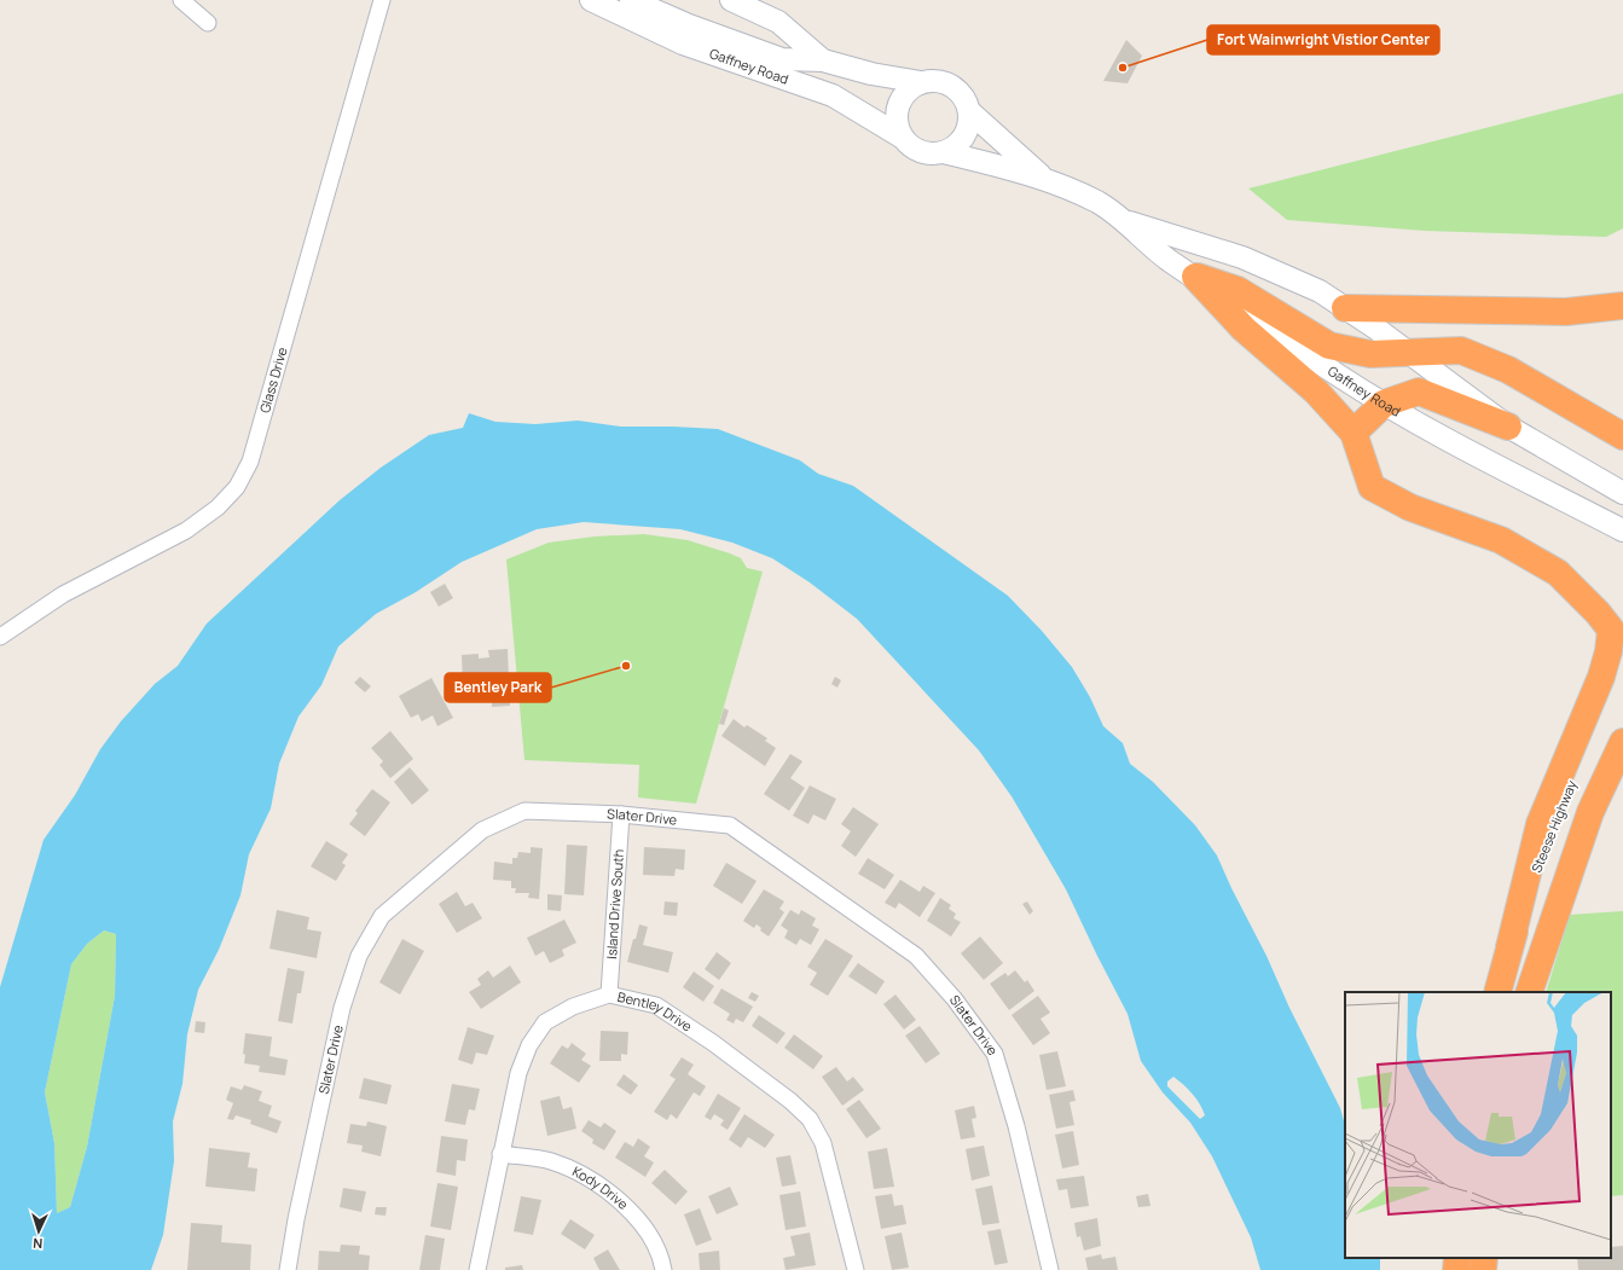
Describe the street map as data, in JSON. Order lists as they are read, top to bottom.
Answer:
{
  "streets": {
    "highway": ["Steese Highway"],
    "main road": ["Gaffney Road"],
    "street": [
      "Glass Drive",
      "Slater Drive",
      "Island Drive South",
      "Bentley Drive",
      "Kody Drive"
    ]
  },
  "crossings": [
    ["Slater Drive", "Island Drive South"],
    ["Island Drive South", "Bentley Drive"],
    ["Bentley Drive", "Kody Drive"]
  ],
  "places": ["Fort Wainwright Vistior Center", "Bentley Park"],
  "north": "bottom"
}
